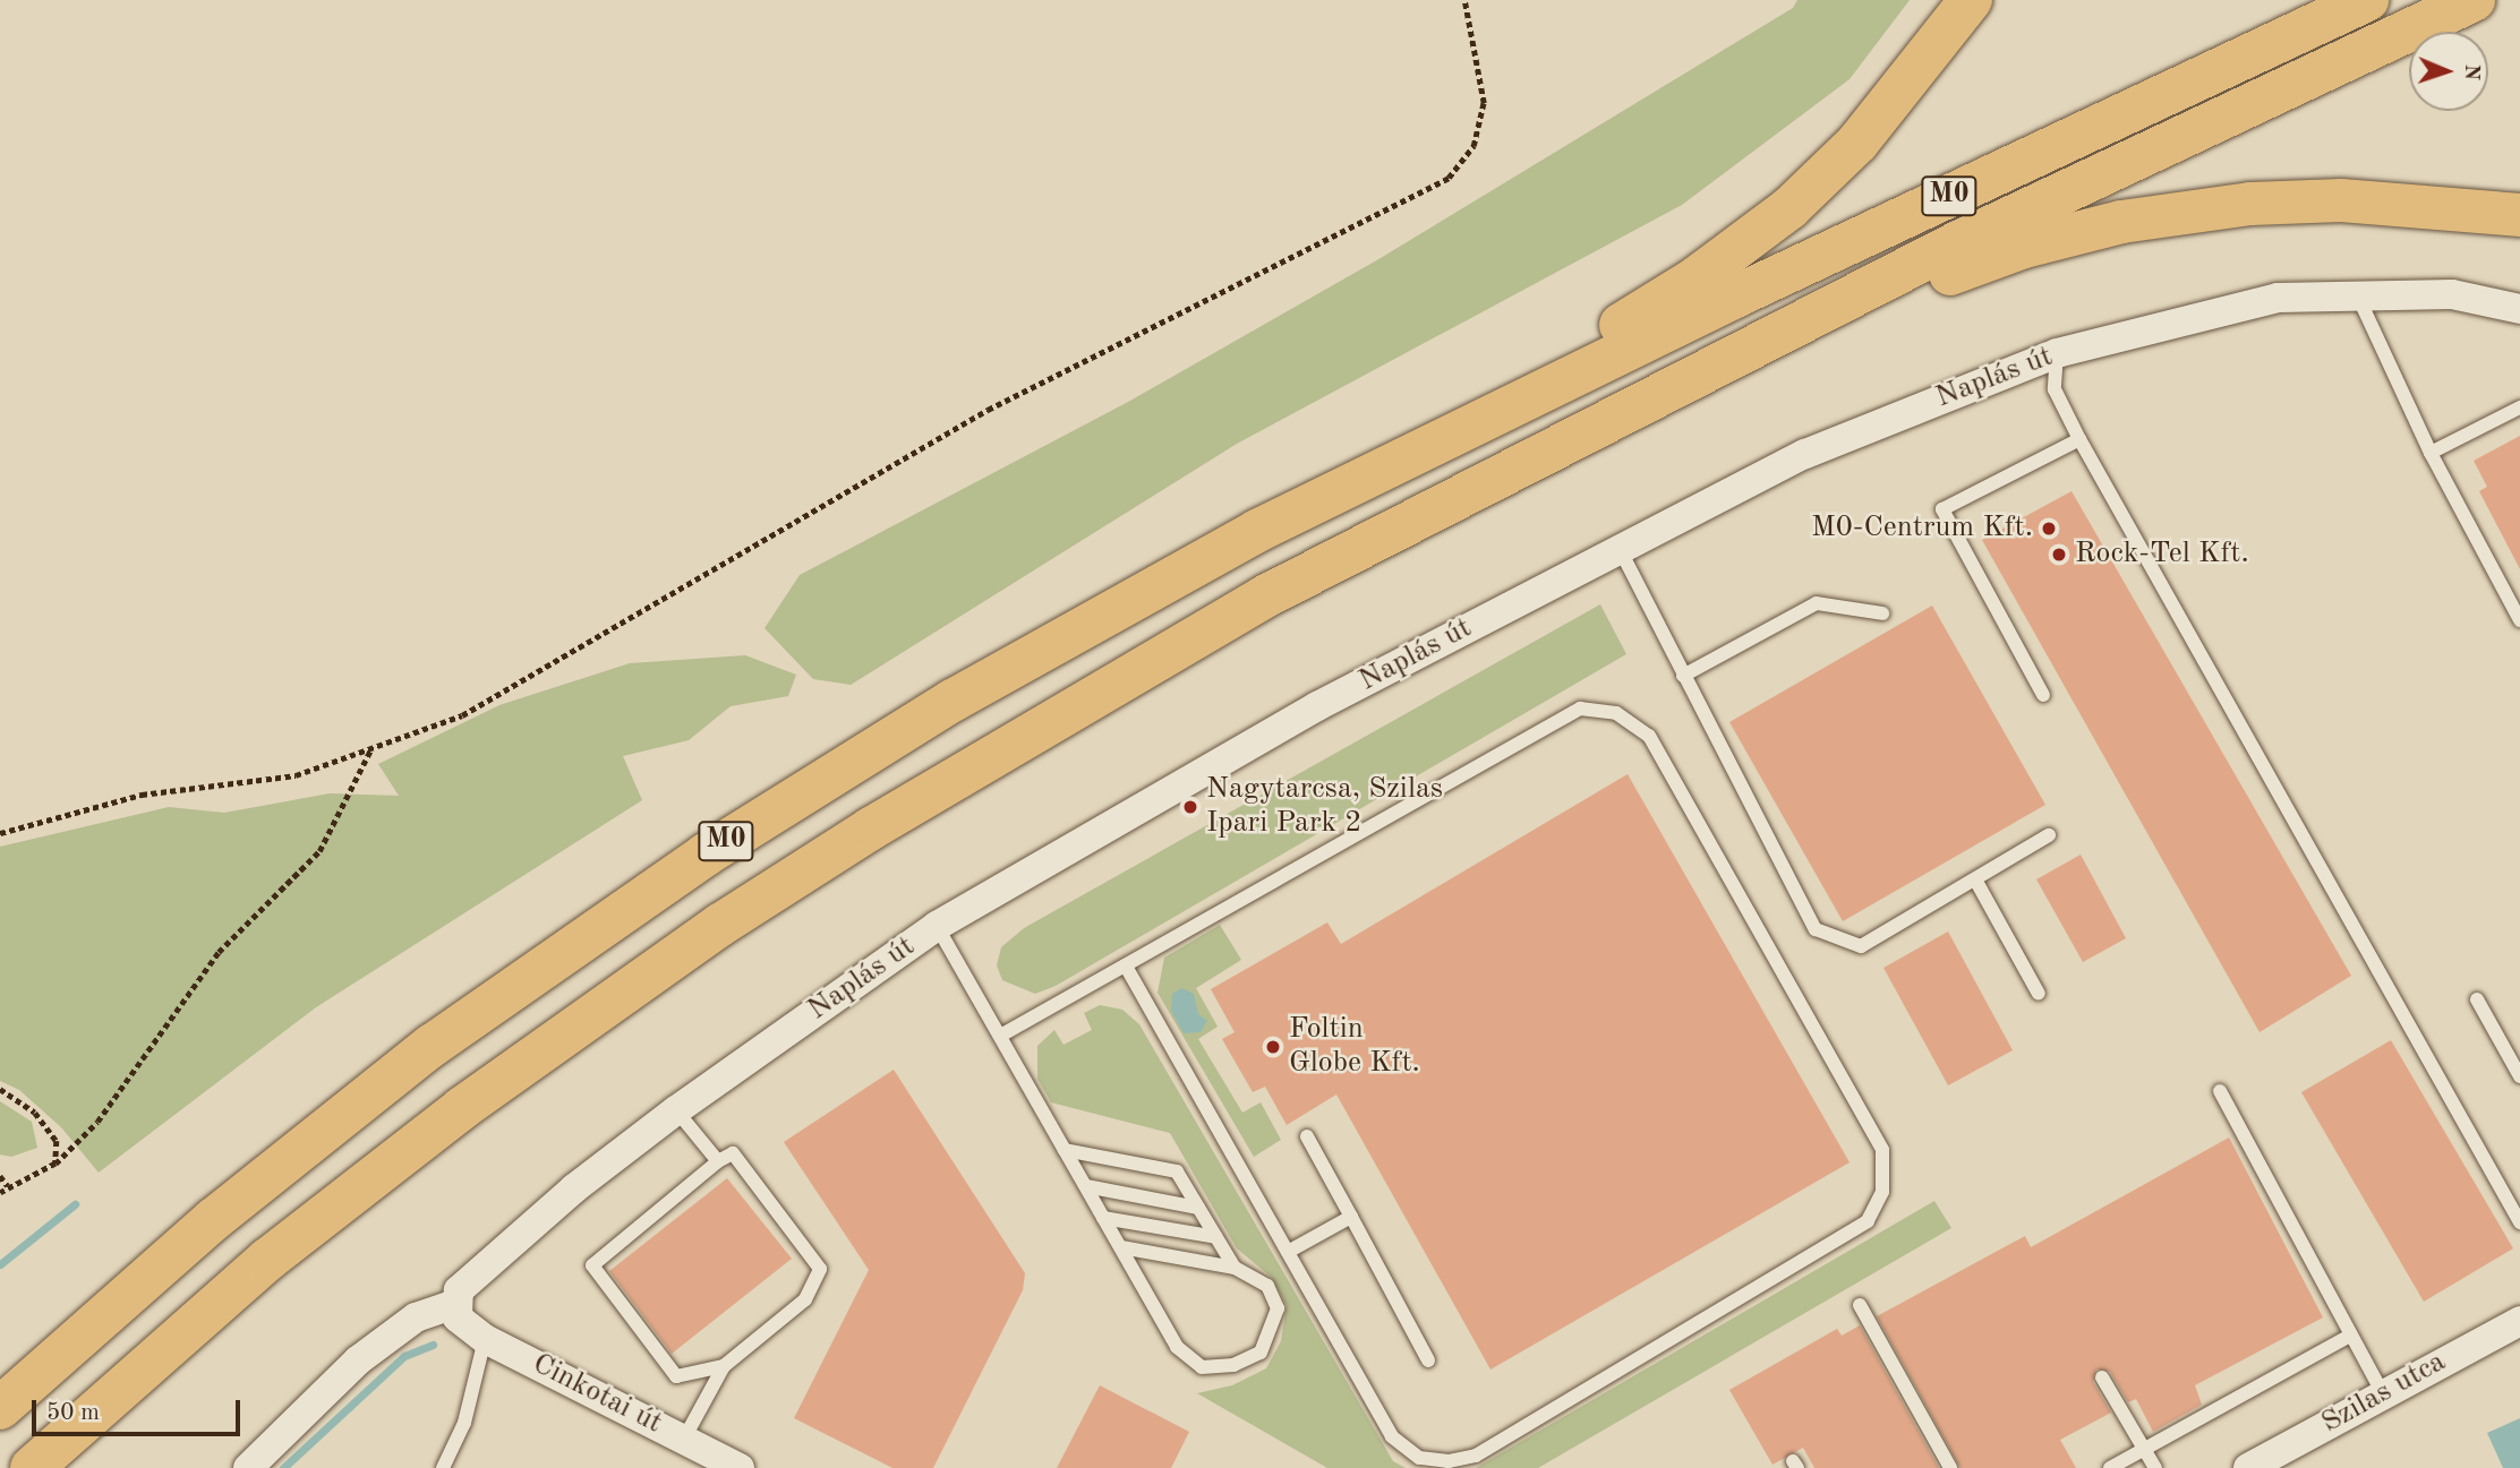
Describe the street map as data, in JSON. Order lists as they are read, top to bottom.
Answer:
{
  "streets": {
    "highway": ["M0"],
    "street": ["Naplás út", "Szilas utca", "Cinkotai út"]
  },
  "crossings": [
    ["Naplás út", "Cinkotai út"]
  ],
  "places": [
    "M0-Centrum Kft.",
    "Rock-Tel Kft.",
    "Nagytarcsa, Szilas Ipari Park 2",
    "Foltin Globe Kft."
  ],
  "scale_bar": "50 m",
  "north": "right"
}
